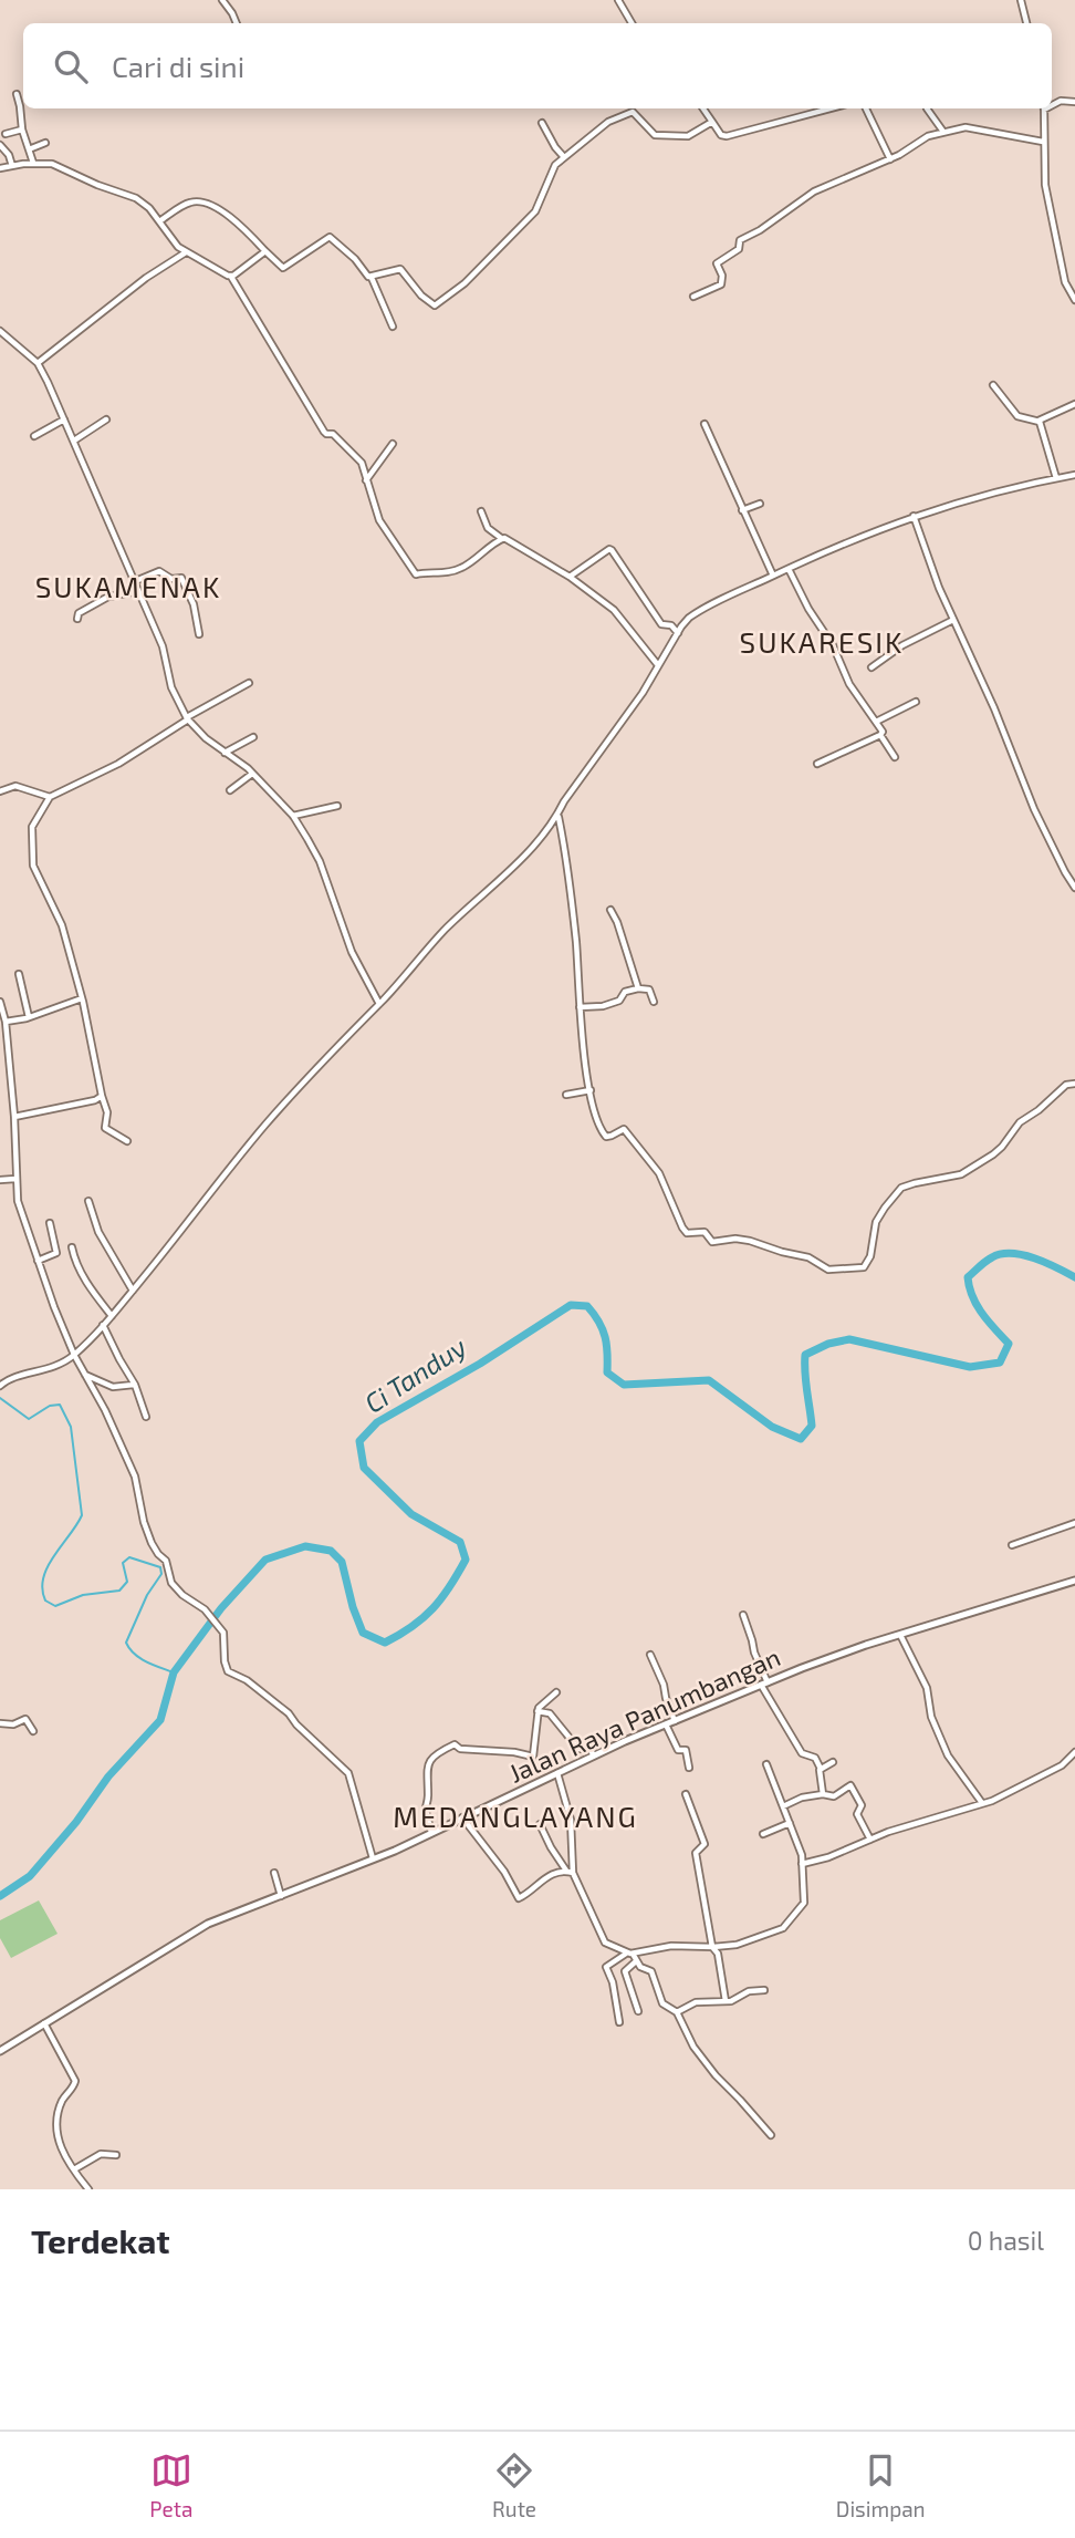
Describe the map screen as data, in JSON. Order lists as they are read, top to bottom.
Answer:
{
  "streets": {
    "main road": ["Jalan Raya Panumbangan"]
  },
  "districts": ["SUKAMENAK", "SUKARESIK", "MEDANGLAYANG"],
  "water": ["Ci Tanduy"],
  "page": {
    "search": "Cari di sini",
    "heading": ["Terdekat", "0 hasil"],
    "nav": ["Peta", "Rute", "Disimpan"]
  }
}
